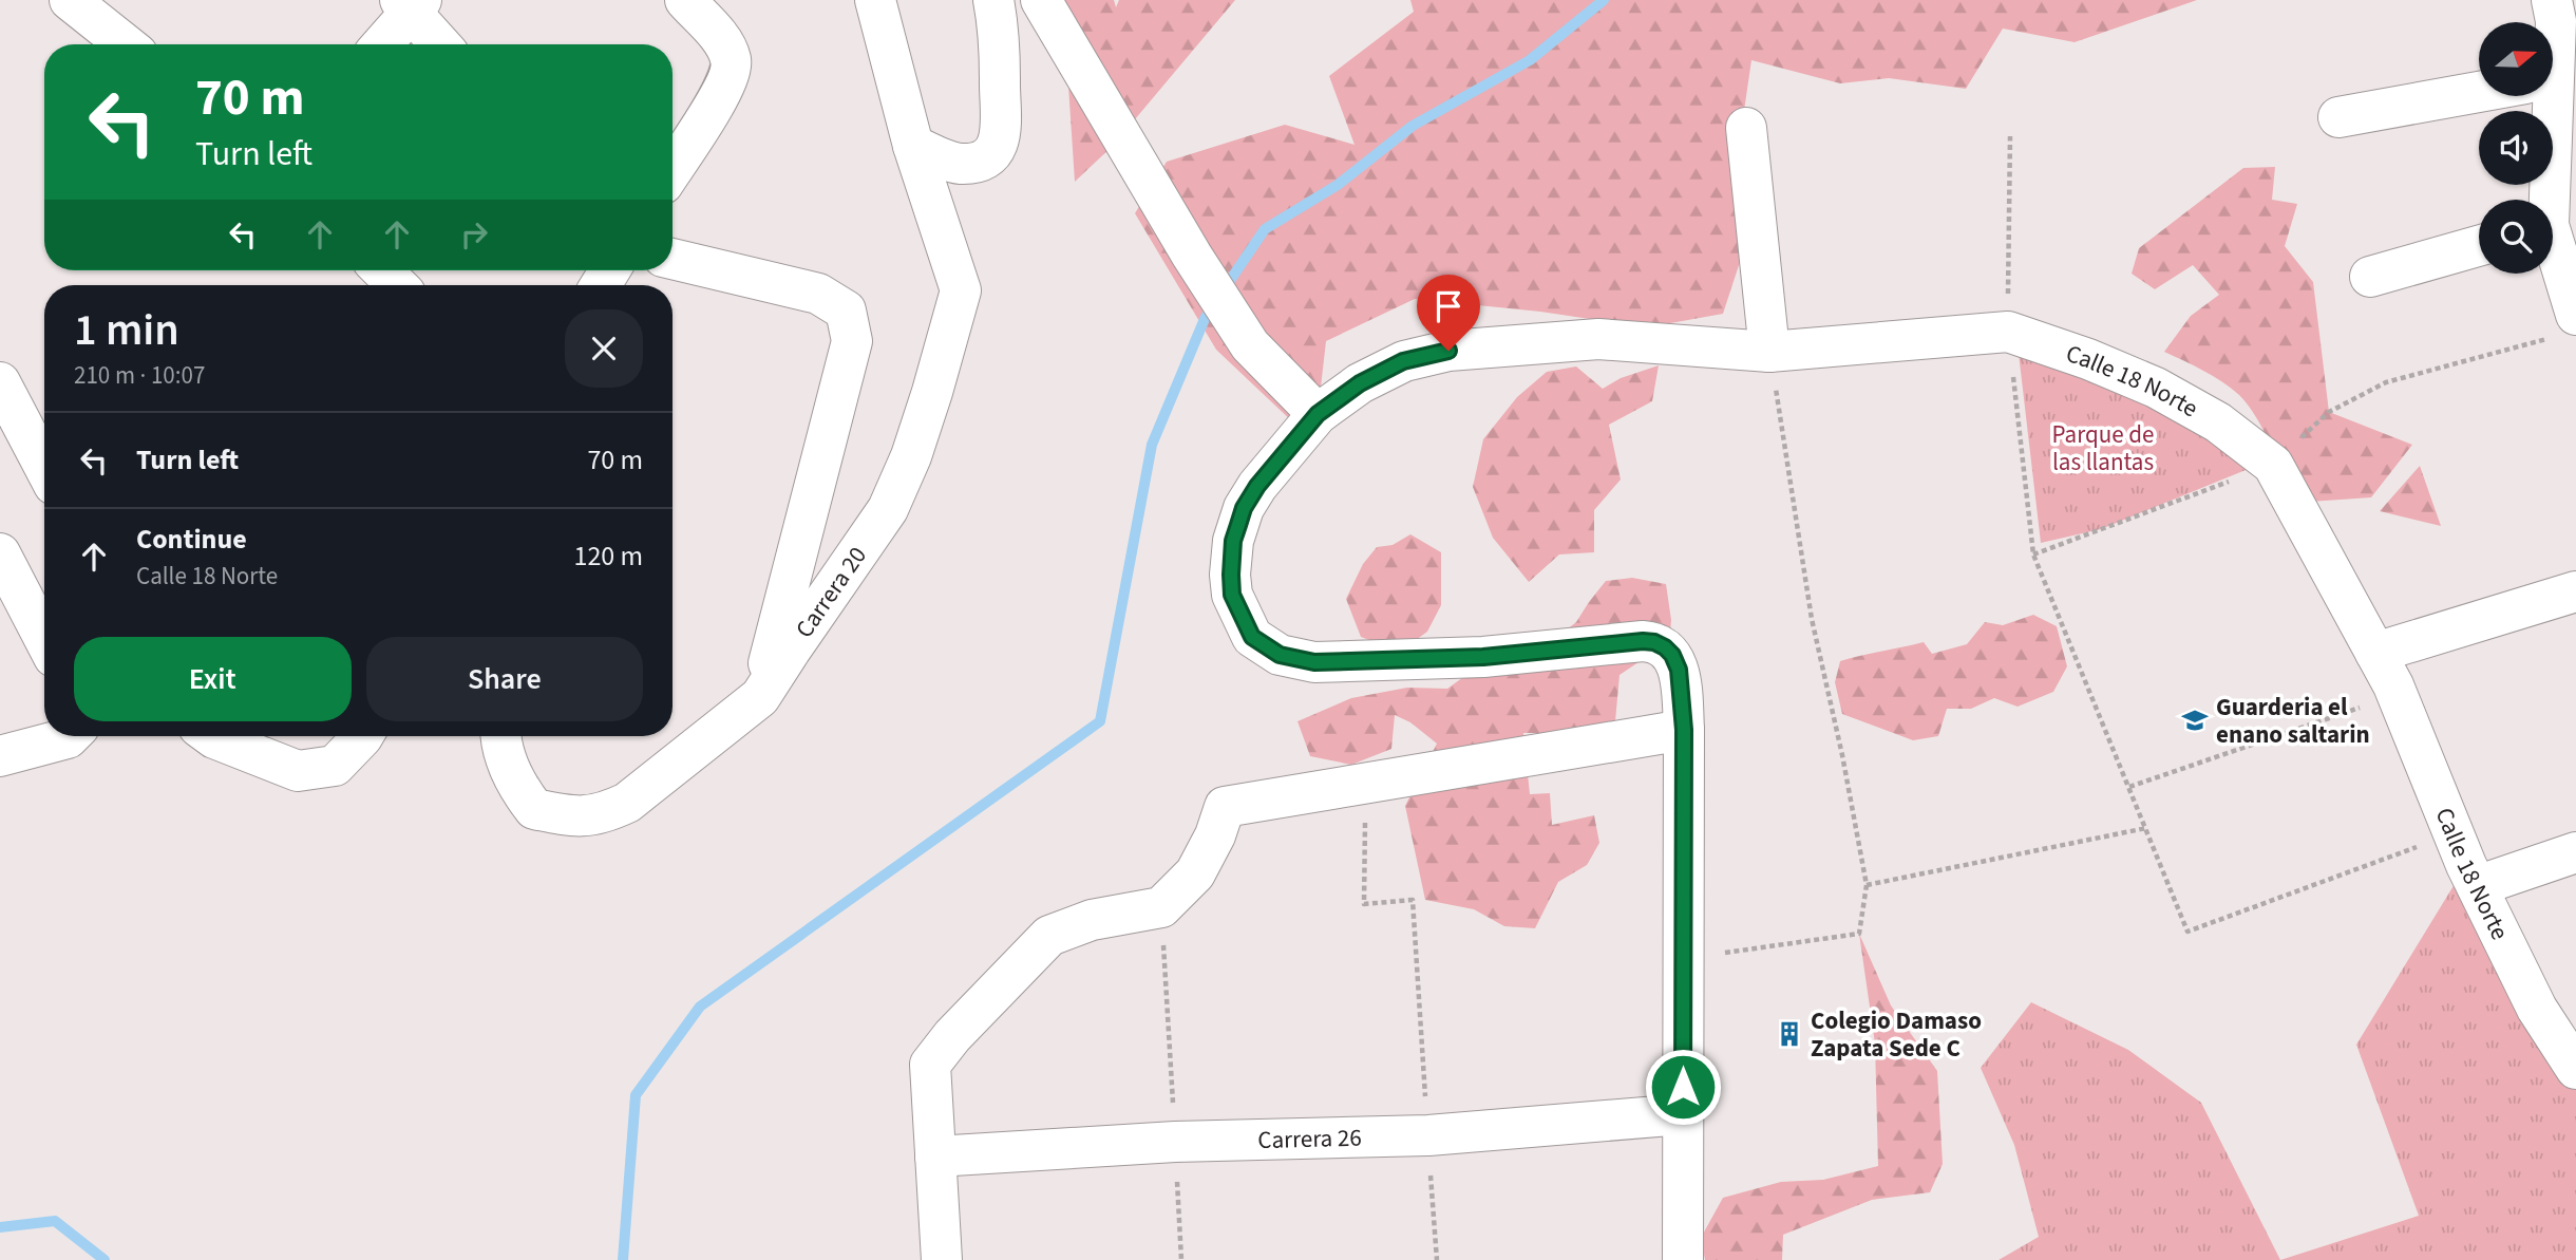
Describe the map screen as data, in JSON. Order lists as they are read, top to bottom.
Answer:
{
  "streets": {
    "street": ["Calle 18 Norte", "Carrera 20", "Carrera 26"]
  },
  "parks": ["Parque de las llantas"],
  "places": {
    "school or university": ["Guarderia el enano saltarin"],
    "building": ["Colegio Damaso Zapata Sede C"]
  },
  "north": "right",
  "page": {
    "turn": ["70 m", "Turn left"],
    "heading": ["1 min", "210 m · 10:07"],
    "list": [
      {
        "name": "Turn left",
        "value": "70 m"
      },
      {
        "name": "Continue",
        "note": "Calle 18 Norte",
        "value": "120 m"
      }
    ],
    "buttons": ["Exit", "Share"]
  }
}
